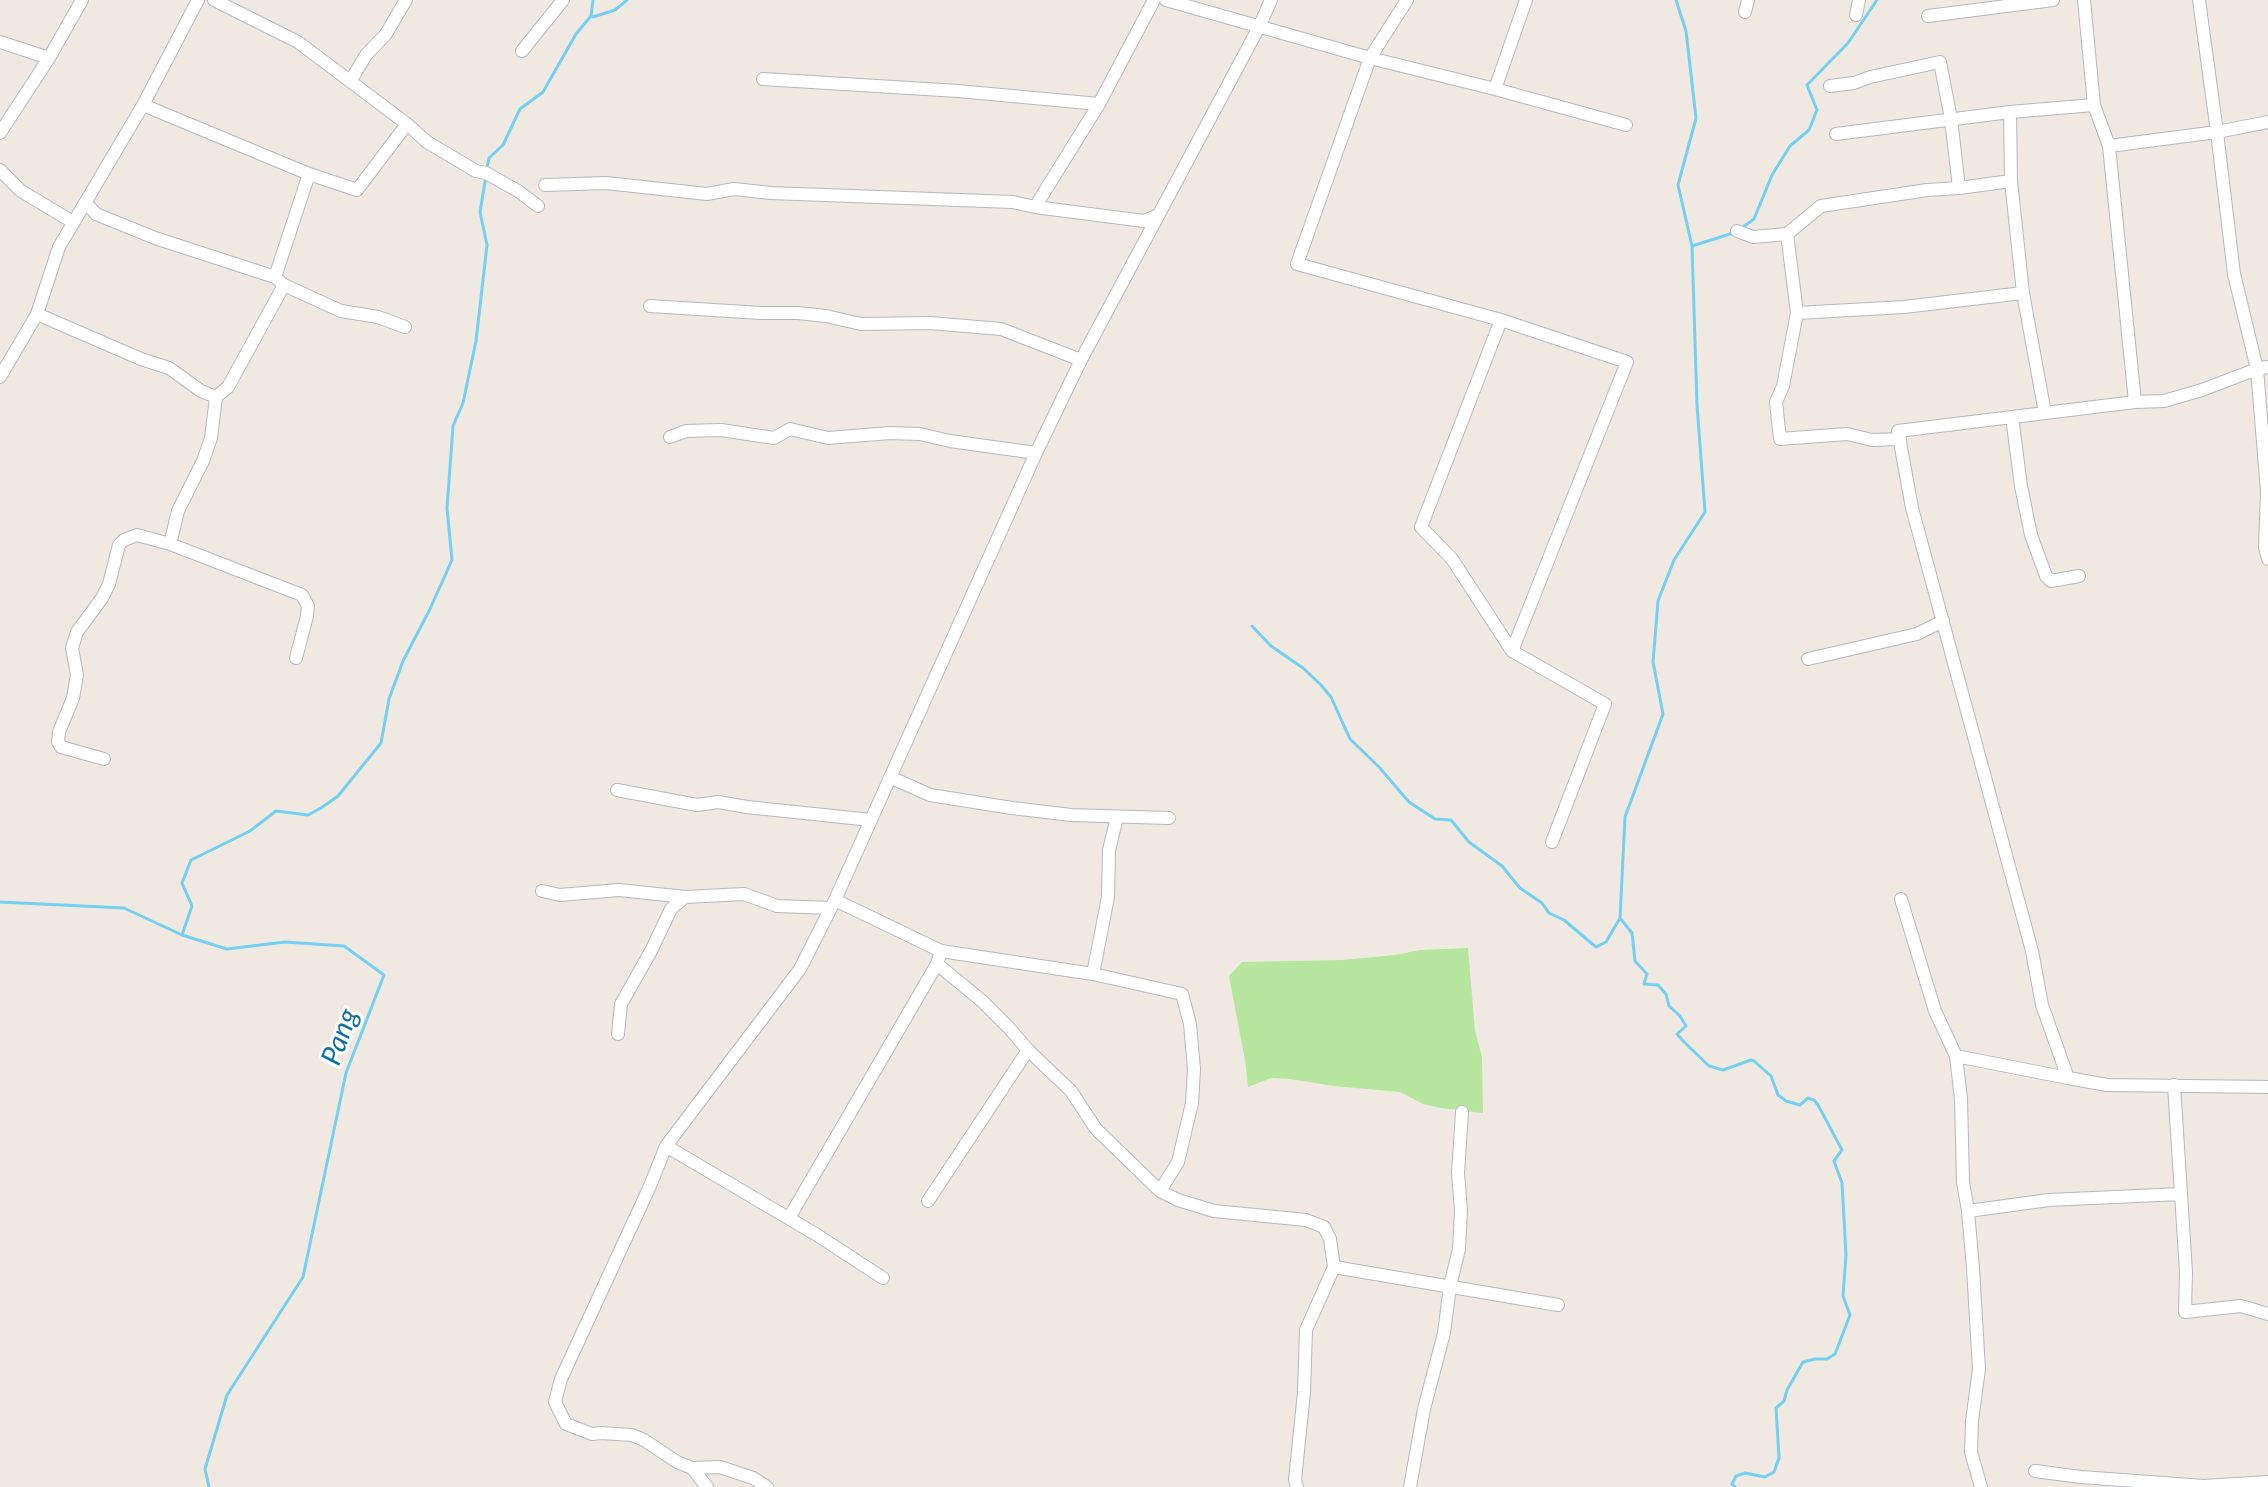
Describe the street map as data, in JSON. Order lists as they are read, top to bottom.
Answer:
{
  "water": ["Pang"]
}
